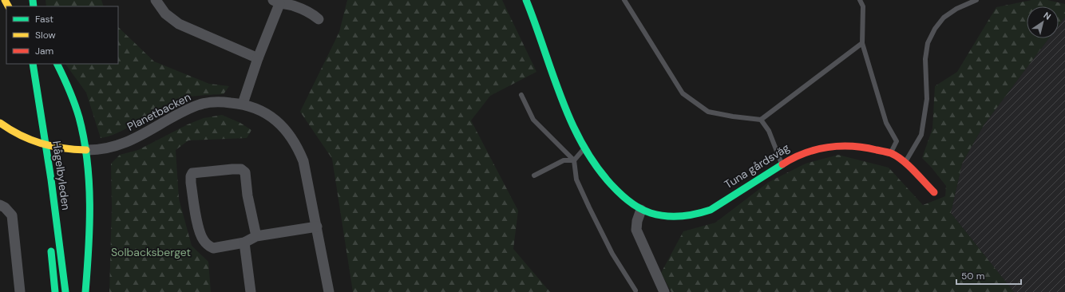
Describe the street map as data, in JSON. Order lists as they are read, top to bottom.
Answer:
{
  "streets": {
    "main road": ["Tuna gårdsväg", "Hågelbyleden"],
    "street": ["Planetbacken"]
  },
  "parks": ["Solbacksberget"],
  "legend": ["Fast", "Slow", "Jam"],
  "scale_bar": "50 m",
  "north": "top right"
}
